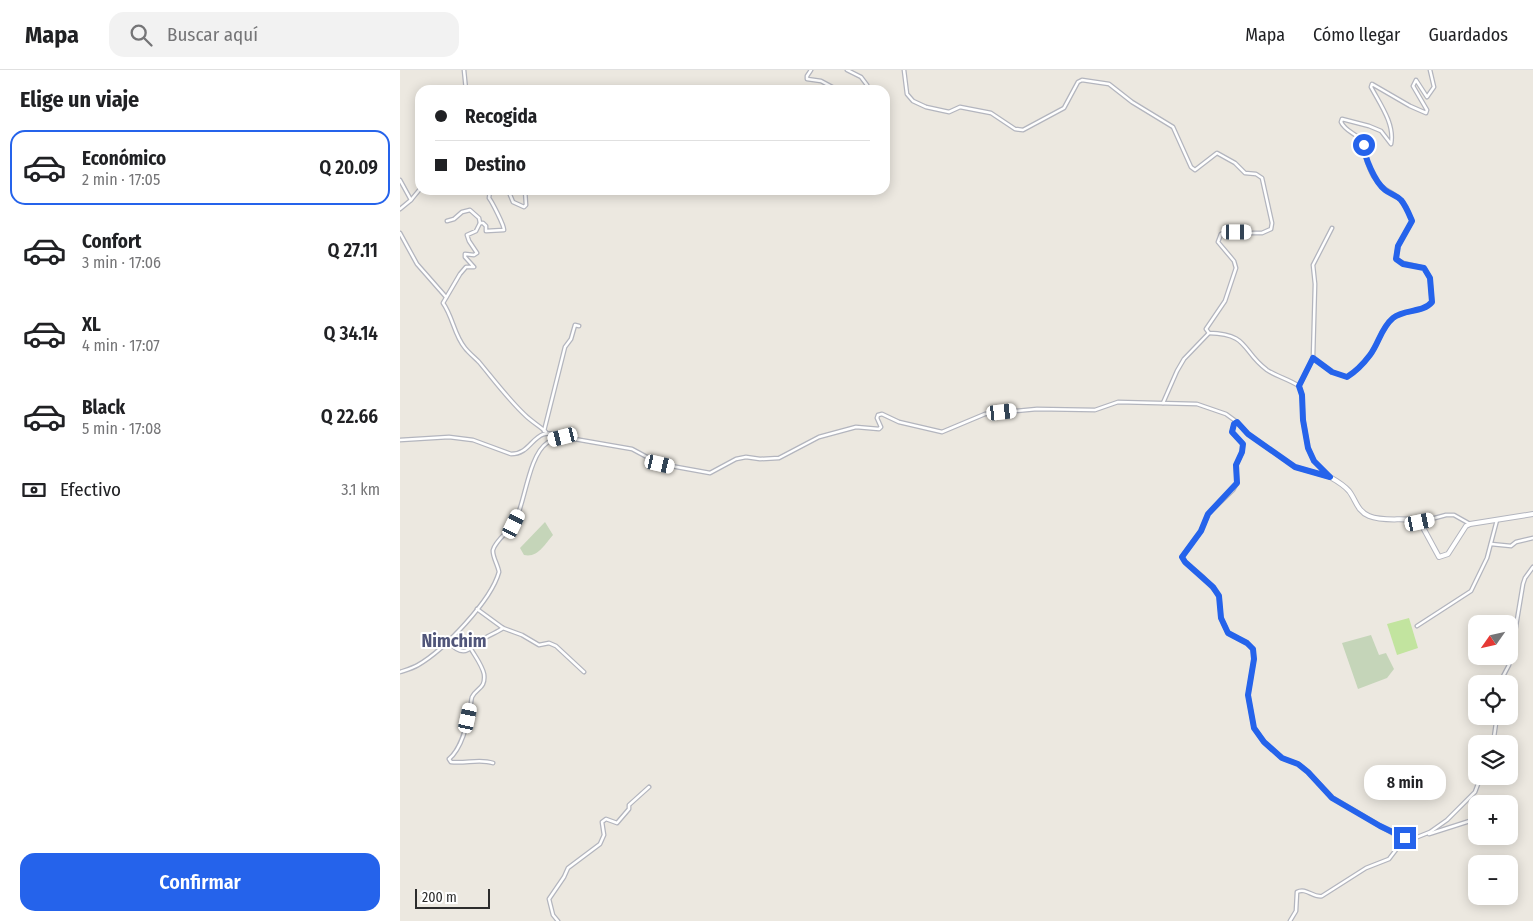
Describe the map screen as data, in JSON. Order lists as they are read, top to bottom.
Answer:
{
  "districts": ["Nimchim"],
  "scale_bar": "200 m",
  "north": "bottom left",
  "page": {
    "header": "Mapa",
    "search": "Buscar aquí",
    "nav": ["Mapa", "Cómo llegar", "Guardados"],
    "heading": "Elige un viaje",
    "banner": ["Recogida", "Destino"],
    "list": [
      {
        "name": "Económico",
        "note": "2 min · 17:05",
        "value": "Q 20.09"
      },
      {
        "name": "Confort",
        "note": "3 min · 17:06",
        "value": "Q 27.11"
      },
      {
        "name": "XL",
        "note": "4 min · 17:07",
        "value": "Q 34.14"
      },
      {
        "name": "Black",
        "note": "5 min · 17:08",
        "value": "Q 22.66"
      }
    ],
    "pay": ["Efectivo", "3.1 km"],
    "map_buttons": ["+", "−"],
    "bubble": "8 min",
    "buttons": "Confirmar",
    "scale": "200 m"
  }
}
